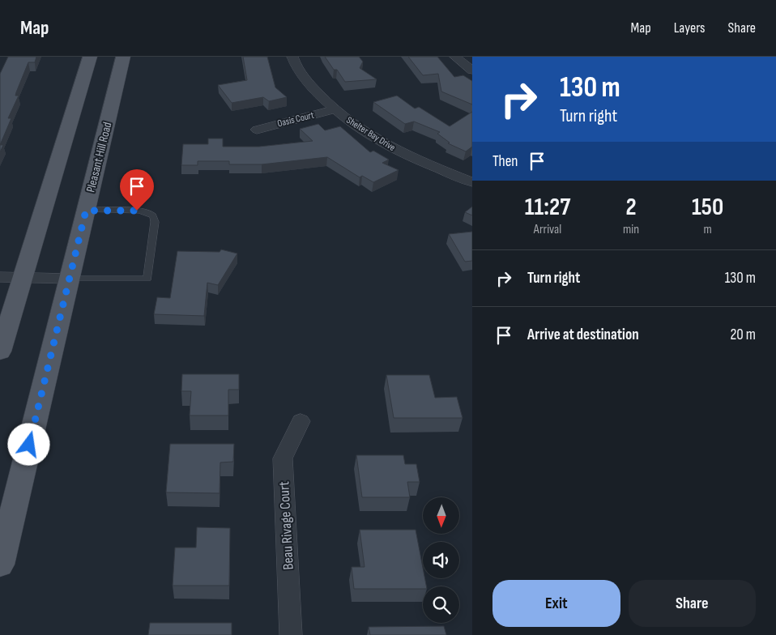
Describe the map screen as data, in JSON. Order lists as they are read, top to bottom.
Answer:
{
  "streets": {
    "main road": ["Pleasant Hill Road"],
    "street": ["Oasis Court", "Shelter Bay Drive", "Beau Rivage Court"]
  },
  "crossings": [
    ["Oasis Court", "Shelter Bay Drive"]
  ],
  "north": "bottom",
  "page": {
    "header": "Map",
    "nav": ["Map", "Layers", "Share"],
    "turn": ["130 m", "Turn right"],
    "then": "Then",
    "eta": [
      "11:27",
      "Arrival",
      "2",
      "min",
      "150",
      "m"
    ],
    "list": [
      {
        "name": "Turn right",
        "value": "130 m"
      },
      {
        "name": "Arrive at destination",
        "value": "20 m"
      }
    ],
    "buttons": ["Exit", "Share"]
  }
}
